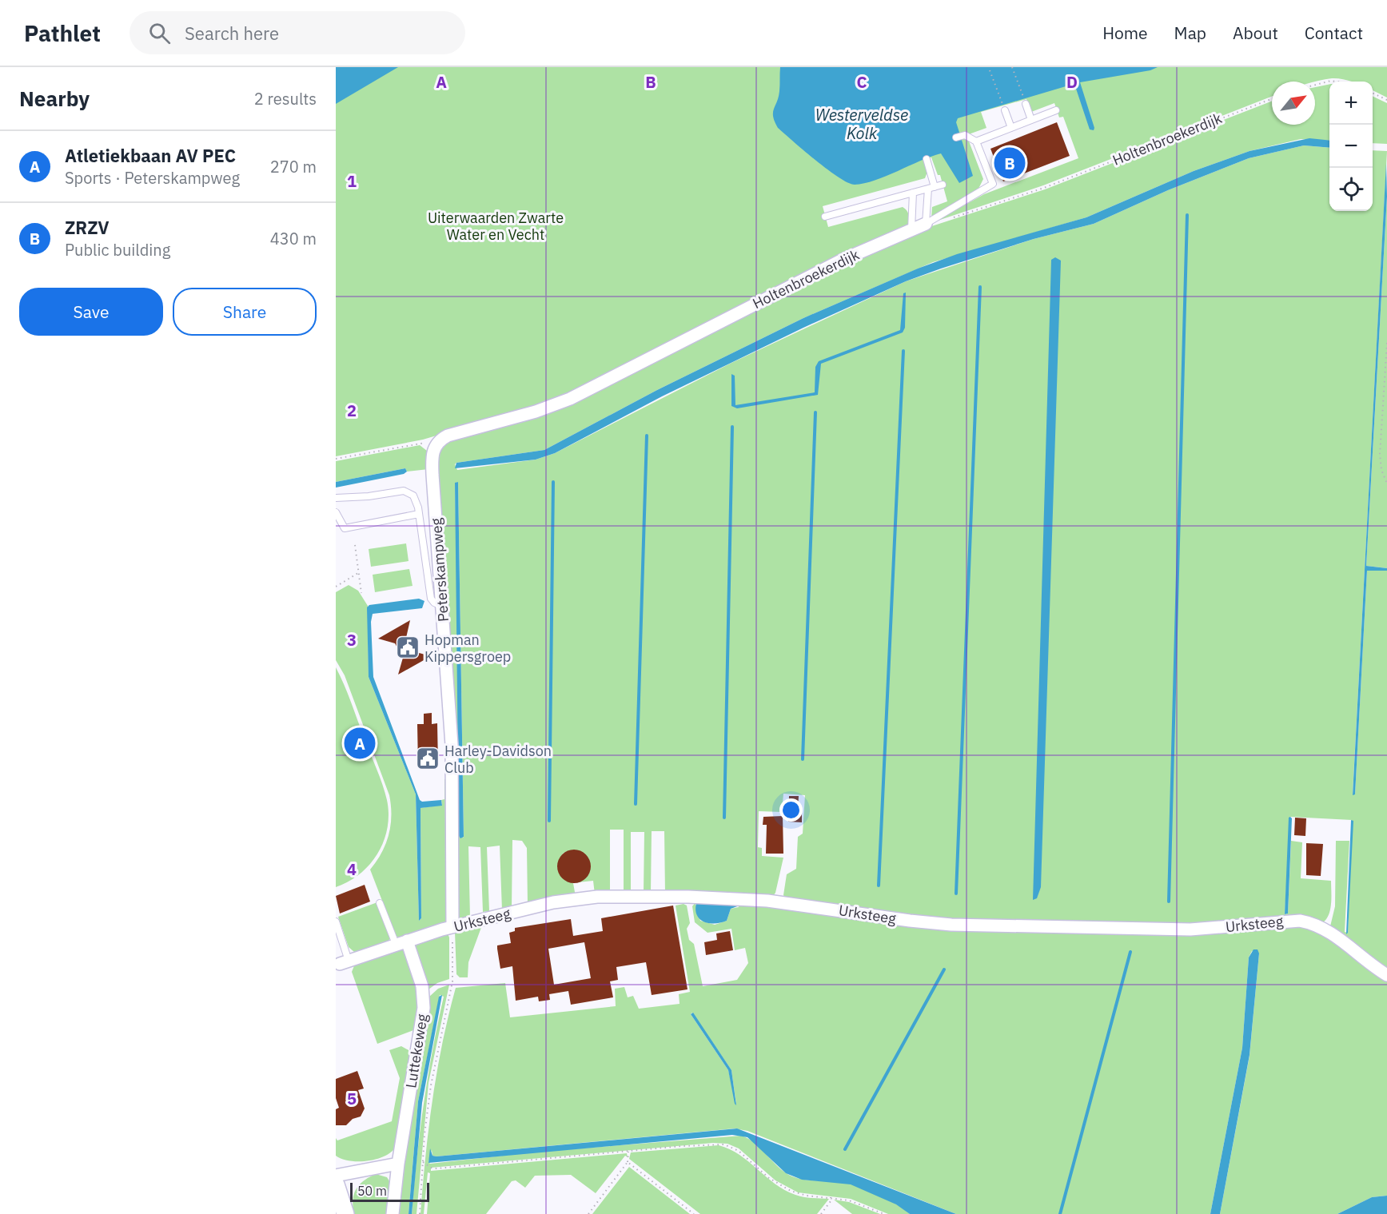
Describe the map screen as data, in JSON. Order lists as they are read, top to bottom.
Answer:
{
  "streets": {
    "street": [
      "Holtenbroekerdijk",
      "Peterskampweg",
      "Urksteeg",
      "Luttekeweg"
    ]
  },
  "crossings": [
    ["Holtenbroekerdijk", "Peterskampweg"],
    ["Peterskampweg", "Urksteeg"],
    ["Urksteeg", "Luttekeweg"]
  ],
  "water": ["Westerveldse Kolk"],
  "parks": ["Uiterwaarden Zwarte Water en Vecht"],
  "places": {
    "public building": ["Hopman Kippersgroep", "Harley-Davidson Club"]
  },
  "scale_bar": "50 m",
  "north": "top right",
  "page": {
    "header": "Pathlet",
    "search": "Search here",
    "nav": [
      "Home",
      "Map",
      "About",
      "Contact"
    ],
    "heading": ["Nearby", "2 results"],
    "map_buttons": ["+", "−"],
    "list": [
      {
        "mark": "A",
        "name": "Atletiekbaan AV PEC",
        "note": "Sports · Peterskampweg",
        "value": "270 m"
      },
      {
        "mark": "B",
        "name": "ZRZV",
        "note": "Public building",
        "value": "430 m"
      }
    ],
    "pins": ["B", "A"],
    "buttons": ["Save", "Share"],
    "scale": "50 m"
  },
  "grid": {
    "columns": [
      "A",
      "B",
      "C",
      "D"
    ],
    "rows": [
      "1",
      "2",
      "3",
      "4",
      "5"
    ]
  }
}
